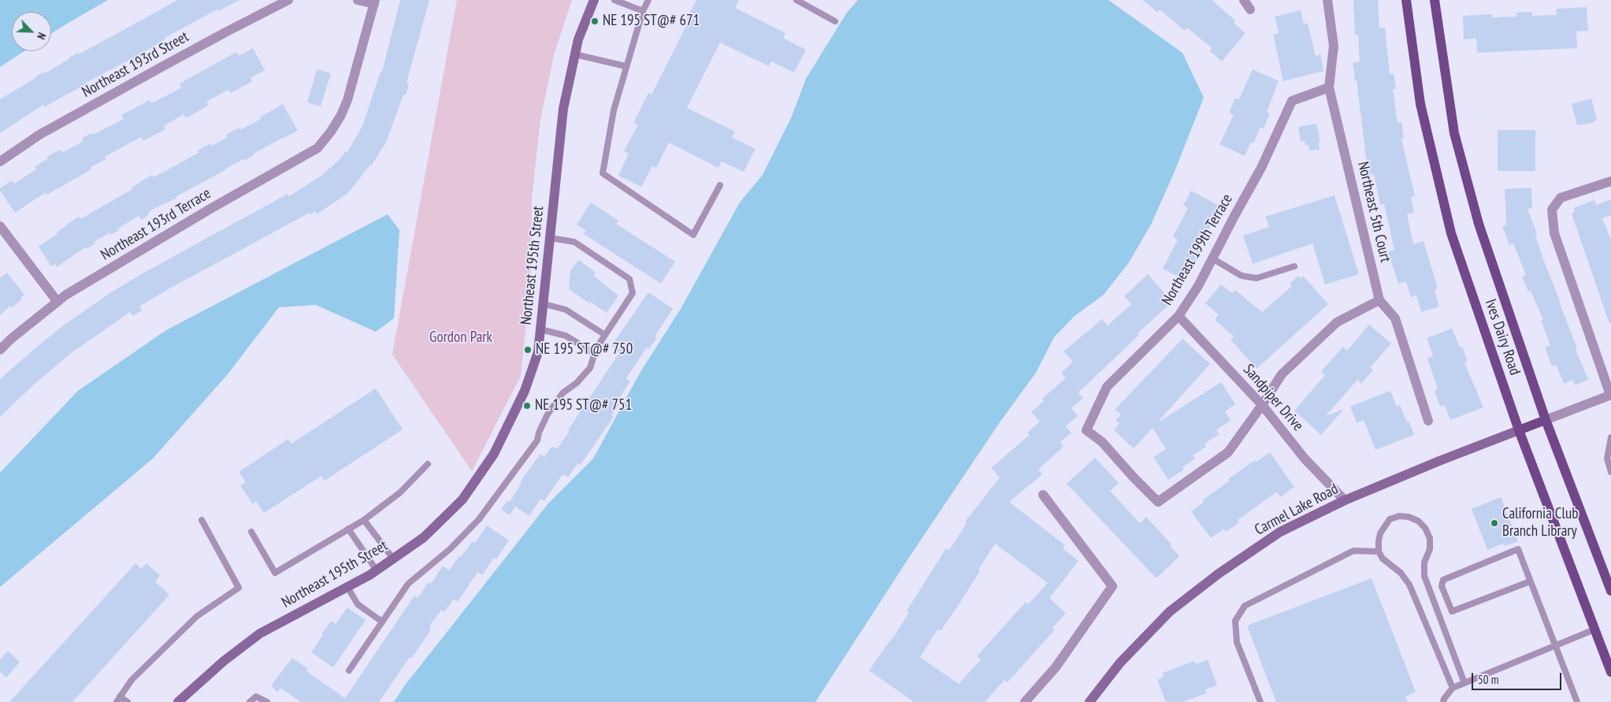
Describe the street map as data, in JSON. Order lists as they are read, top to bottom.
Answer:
{
  "streets": {
    "main road": ["Ives Dairy Road"],
    "street": [
      "Northeast 193rd Street",
      "Northeast 5th Court",
      "Northeast 193rd Terrace",
      "Northeast 199th Terrace",
      "Northeast 195th Street",
      "Sandpiper Drive",
      "Carmel Lake Road"
    ]
  },
  "crossings": [
    ["Northeast 5th Court", "Northeast 199th Terrace"],
    ["Northeast 199th Terrace", "Sandpiper Drive"],
    ["Ives Dairy Road", "Carmel Lake Road"],
    ["Sandpiper Drive", "Carmel Lake Road"]
  ],
  "parks": ["Gordon Park"],
  "places": [
    "NE 195 ST@# 671",
    "NE 195 ST@# 750",
    "NE 195 ST@# 751",
    "California Club Branch Library"
  ],
  "scale_bar": "50 m",
  "north": "bottom right"
}
